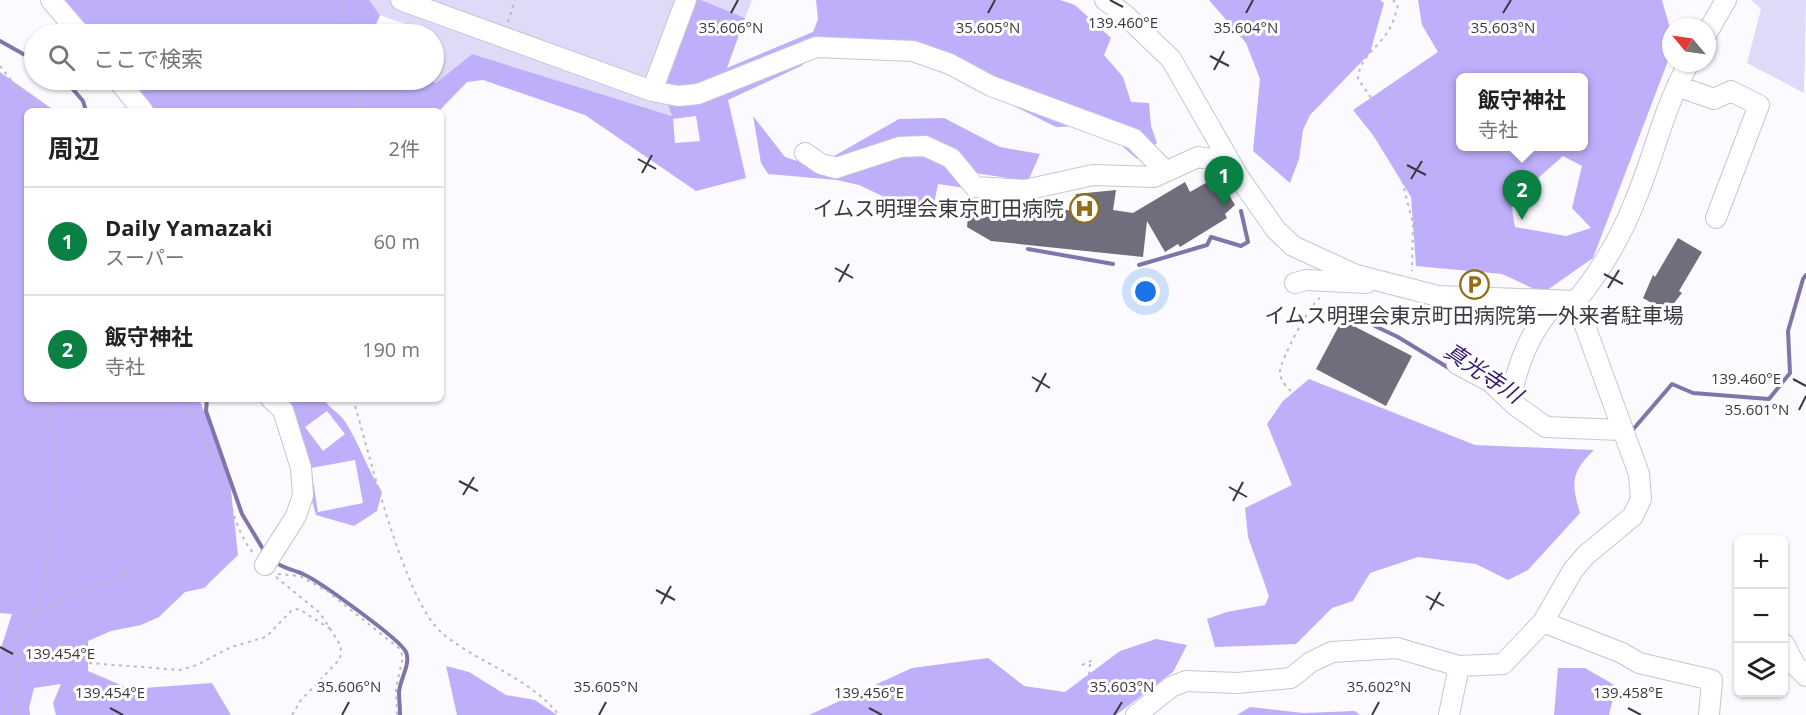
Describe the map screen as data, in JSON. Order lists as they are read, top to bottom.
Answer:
{
  "water": ["真光寺川"],
  "places": {
    "hospital": ["イムス明理会東京町田病院"],
    "parking": ["イムス明理会東京町田病院第一外来者駐車場"]
  },
  "north": "top left",
  "page": {
    "search": "ここで検索",
    "popup": ["飯守神社", "寺社"],
    "heading": ["周辺", "2件"],
    "pins": ["1", "2"],
    "list": [
      {
        "mark": "1",
        "name": "Daily Yamazaki",
        "note": "スーパー",
        "value": "60 m"
      },
      {
        "mark": "2",
        "name": "飯守神社",
        "note": "寺社",
        "value": "190 m"
      }
    ],
    "map_buttons": ["+", "−"]
  },
  "coordinates": [
    "139.460°E",
    "35.606°N",
    "35.605°N",
    "35.604°N",
    "35.603°N",
    "35.601°N",
    "139.454°E",
    "35.602°N",
    "139.456°E",
    "139.458°E"
  ]
}
